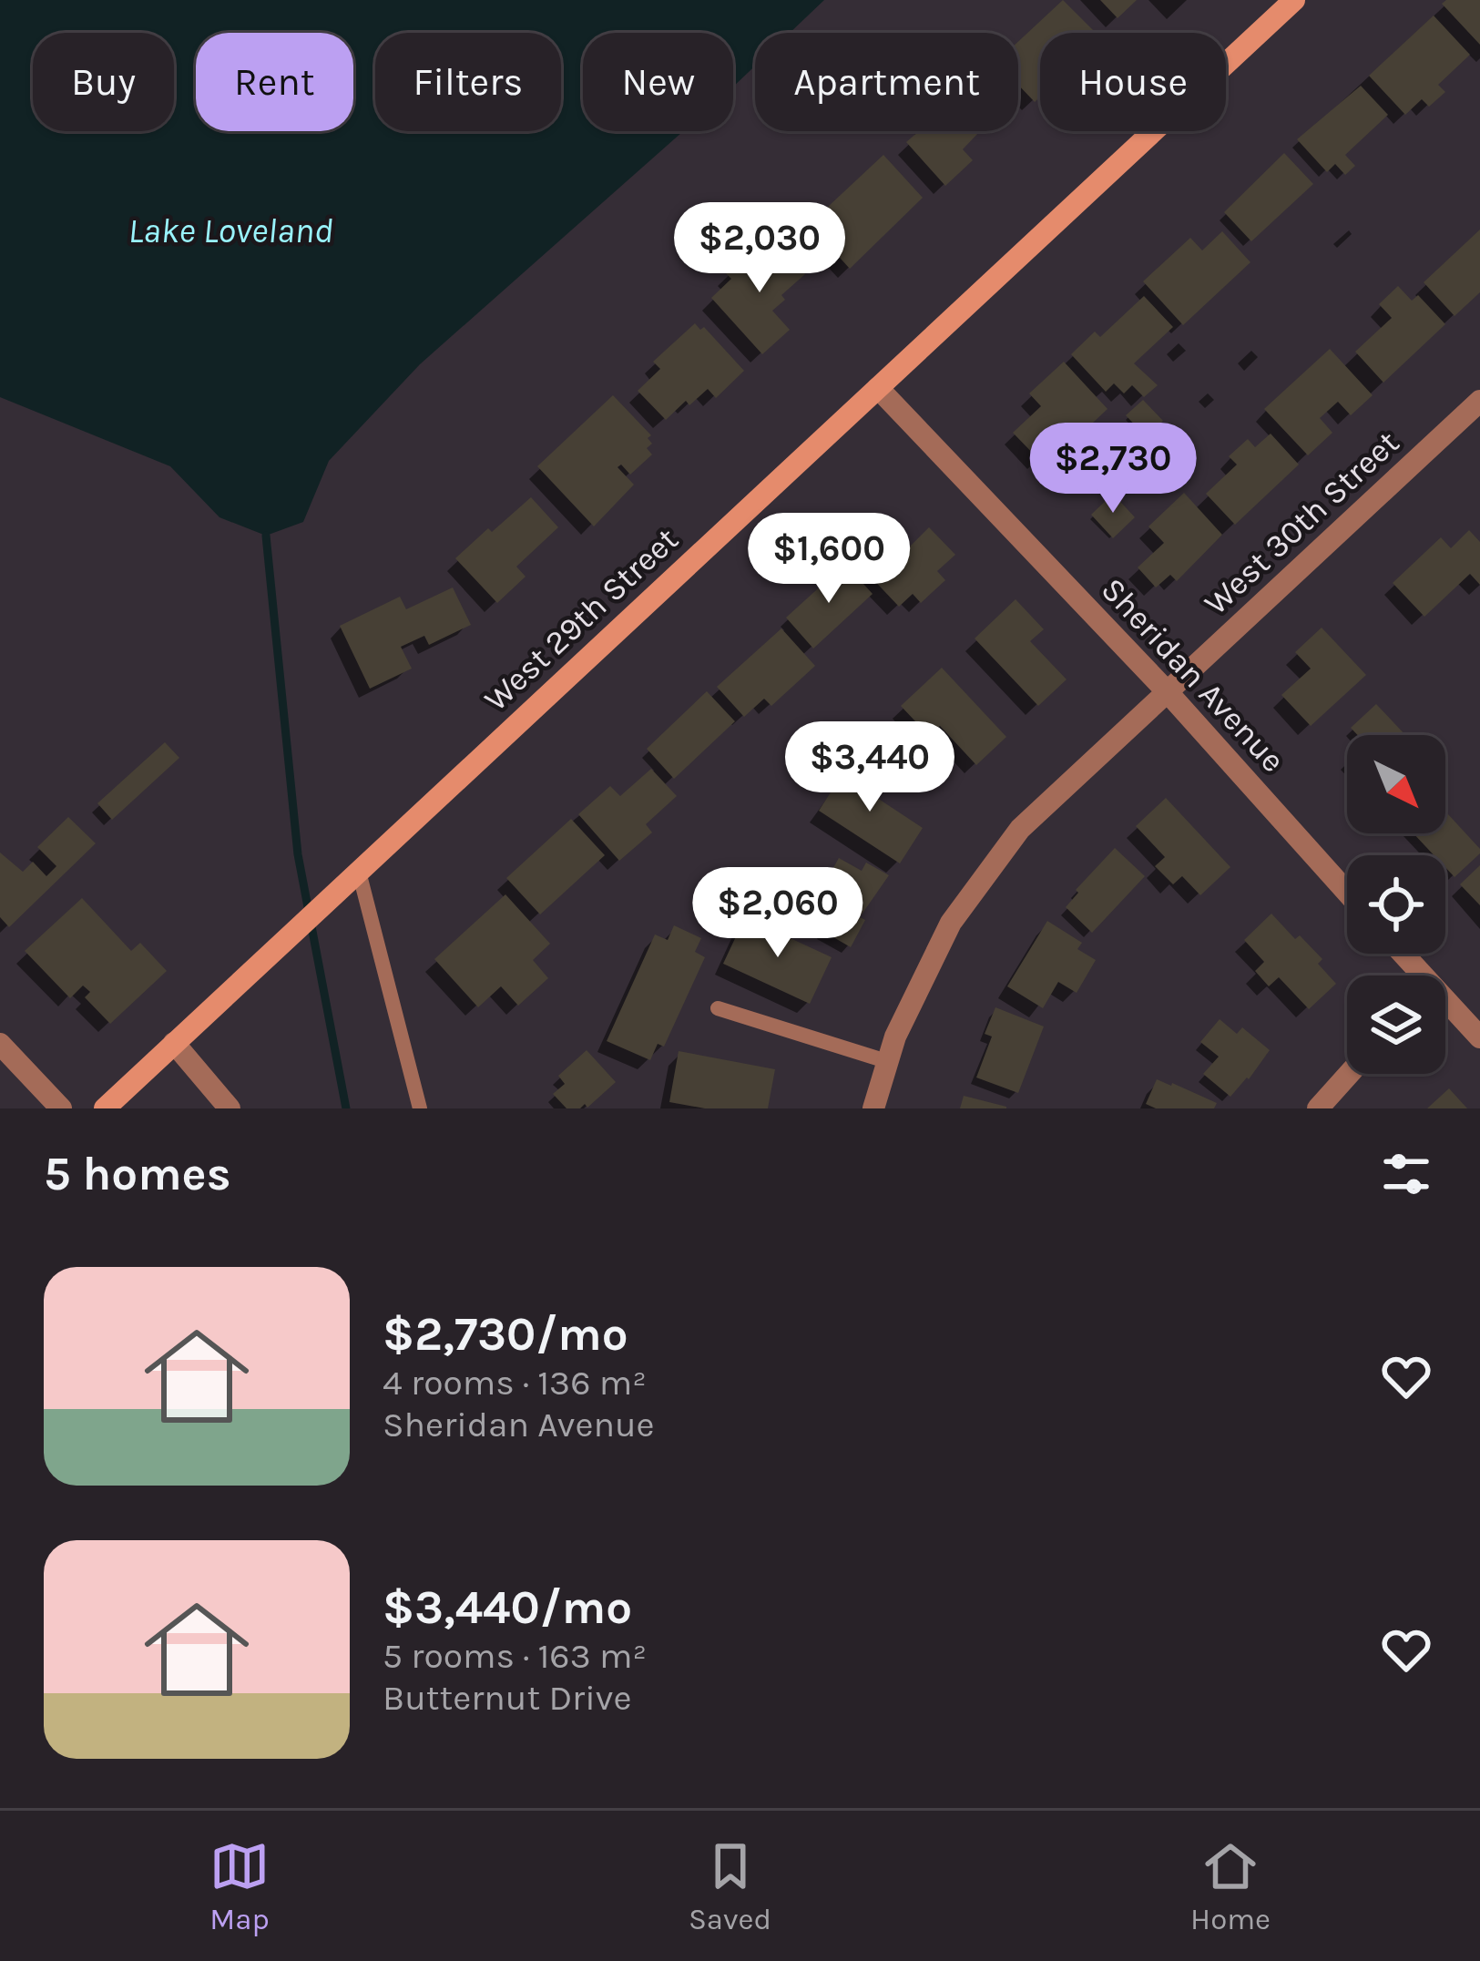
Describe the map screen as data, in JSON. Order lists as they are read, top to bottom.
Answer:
{
  "streets": {
    "main road": ["West 29th Street"],
    "street": ["West 30th Street", "Sheridan Avenue"]
  },
  "crossings": [
    ["West 30th Street", "Sheridan Avenue"],
    ["West 29th Street", "Sheridan Avenue"]
  ],
  "water": ["Lake Loveland"],
  "north": "bottom right",
  "page": {
    "chip": [
      "Buy",
      "Rent",
      "Filters",
      "New",
      "Apartment",
      "House"
    ],
    "price": [
      "$2,030",
      "$2,730",
      "$1,600",
      "$3,440",
      "$2,060"
    ],
    "heading": "5 homes",
    "list": [
      {
        "name": "$2,730/mo",
        "note": "4 rooms · 136 m² · Sheridan Avenue"
      },
      {
        "name": "$3,440/mo",
        "note": "5 rooms · 163 m² · Butternut Drive"
      }
    ],
    "tabs": ["Map", "Saved", "Home"]
  }
}
